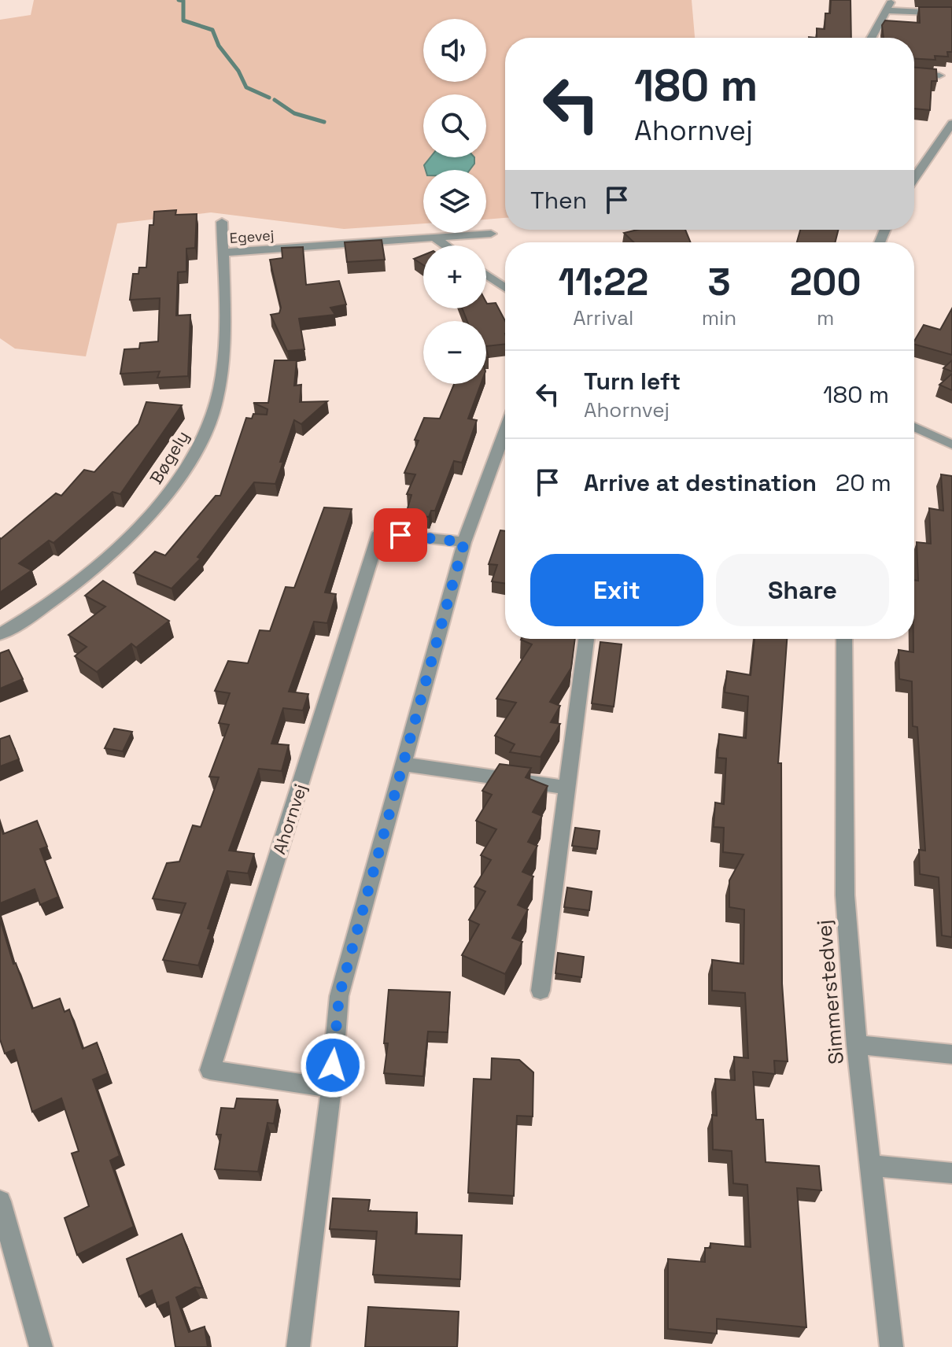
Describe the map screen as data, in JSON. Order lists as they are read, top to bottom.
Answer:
{
  "streets": {
    "street": [
      "Egevej",
      "Bøgely",
      "Ahornvej",
      "Simmerstedvej"
    ]
  },
  "crossings": [
    ["Egevej", "Bøgely"]
  ],
  "page": {
    "map_buttons": ["+", "−"],
    "turn": ["180 m", "Ahornvej"],
    "then": "Then",
    "eta": [
      "11:22",
      "Arrival",
      "3",
      "min",
      "200",
      "m"
    ],
    "list": [
      {
        "name": "Turn left",
        "note": "Ahornvej",
        "value": "180 m"
      },
      {
        "name": "Arrive at destination",
        "value": "20 m"
      }
    ],
    "buttons": ["Exit", "Share"]
  }
}
